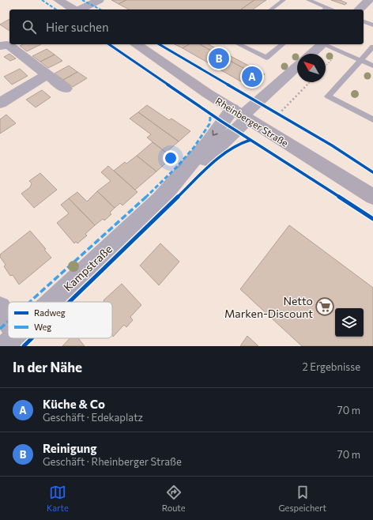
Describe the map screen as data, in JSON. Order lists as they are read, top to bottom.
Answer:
{
  "streets": {
    "main road": ["Rheinberger Straße"],
    "street": ["Kampstraße"]
  },
  "crossings": [
    ["Rheinberger Straße", "Kampstraße"]
  ],
  "places": {
    "supermarket": ["Netto Marken-Discount"]
  },
  "legend": ["Radweg", "Weg"],
  "north": "top left",
  "page": {
    "search": "Hier suchen",
    "pins": ["B", "A"],
    "heading": ["In der Nähe", "2 Ergebnisse"],
    "list": [
      {
        "mark": "A",
        "name": "Küche & Co",
        "note": "Geschäft · Edekaplatz",
        "value": "70 m"
      },
      {
        "mark": "B",
        "name": "Reinigung",
        "note": "Geschäft · Rheinberger Straße",
        "value": "70 m"
      }
    ],
    "nav": ["Karte", "Route", "Gespeichert"]
  }
}
